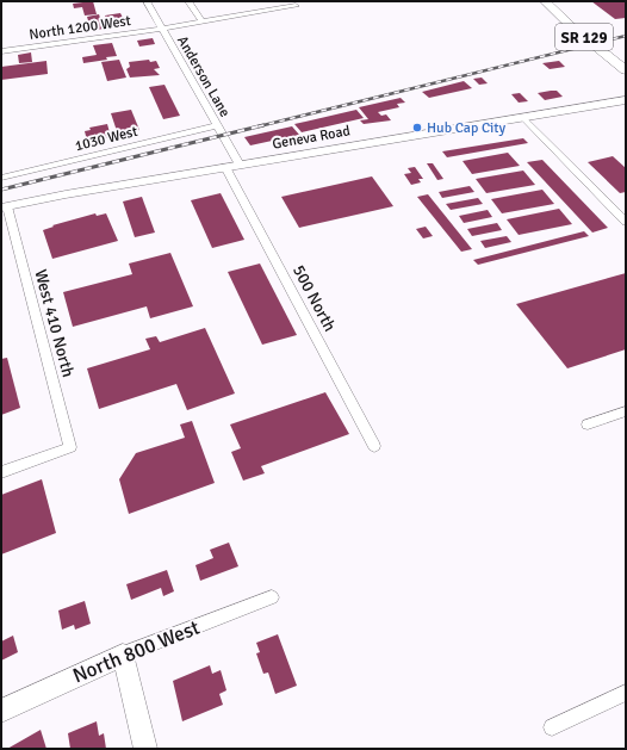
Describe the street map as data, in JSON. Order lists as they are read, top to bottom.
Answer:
{
  "streets": {
    "main road": ["SR 129", "Geneva Road", "North 800 West"],
    "street": [
      "North 1200 West",
      "Anderson Lane",
      "1030 West",
      "500 North",
      "West 410 North"
    ]
  },
  "crossings": [
    ["North 1200 West", "Anderson Lane"],
    ["Anderson Lane", "Geneva Road"],
    ["Anderson Lane", "1030 West"],
    ["Geneva Road", "500 North"],
    ["Geneva Road", "West 410 North"]
  ],
  "places": ["Hub Cap City"]
}
